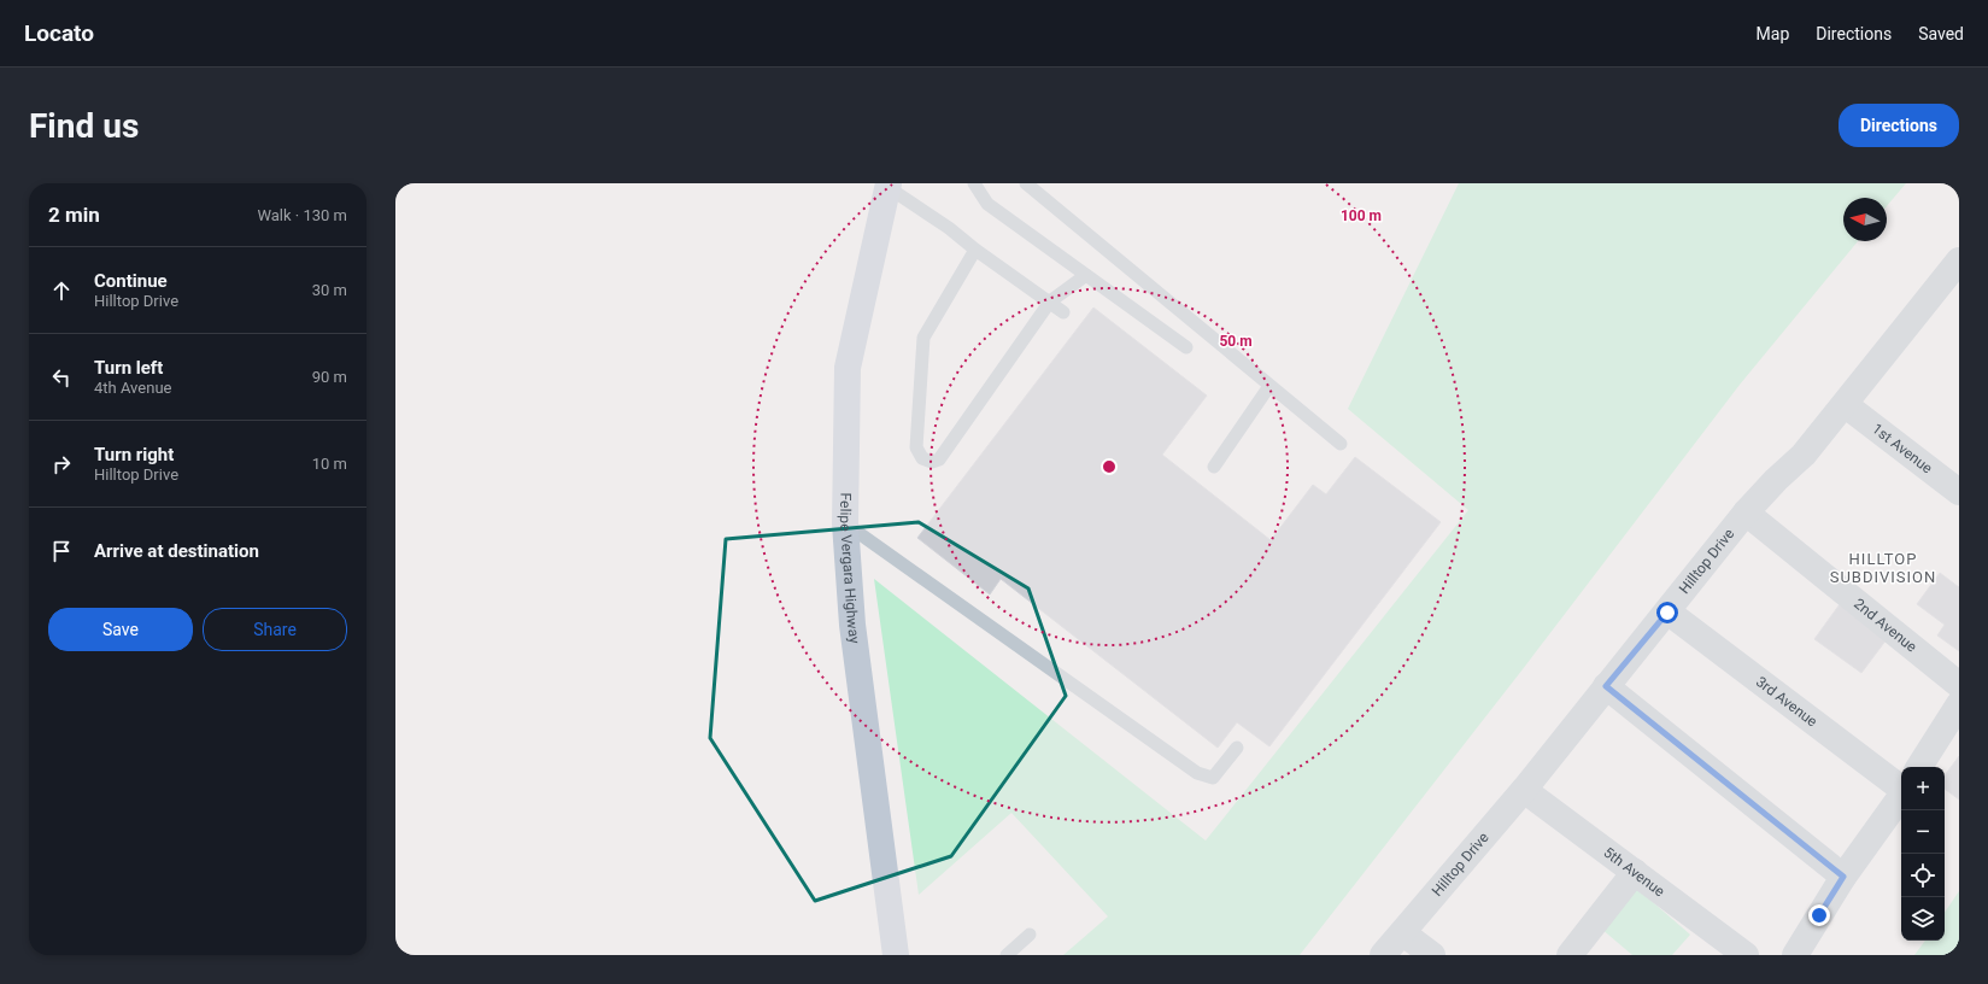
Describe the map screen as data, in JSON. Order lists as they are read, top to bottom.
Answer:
{
  "streets": {
    "street": [
      "1st Avenue",
      "Hilltop Drive",
      "Felipe Vergara Highway",
      "2nd Avenue",
      "3rd Avenue",
      "5th Avenue"
    ]
  },
  "crossings": [
    ["1st Avenue", "Hilltop Drive"],
    ["Hilltop Drive", "2nd Avenue"],
    ["Hilltop Drive", "3rd Avenue"],
    ["Hilltop Drive", "5th Avenue"]
  ],
  "districts": ["HILLTOP SUBDIVISION"],
  "north": "left",
  "page": {
    "header": "Locato",
    "nav": ["Map", "Directions", "Saved"],
    "buttons": [
      "Directions",
      ["Save", "Share"]
    ],
    "title": "Find us",
    "heading": ["2 min", "Walk · 130 m"],
    "list": [
      ["Continue", "Hilltop Drive", "30 m"],
      ["Turn left", "4th Avenue", "90 m"],
      ["Turn right", "Hilltop Drive", "10 m"],
      "Arrive at destination"
    ],
    "map_buttons": ["+", "−"]
  },
  "rings": ["100 m", "50 m"]
}
